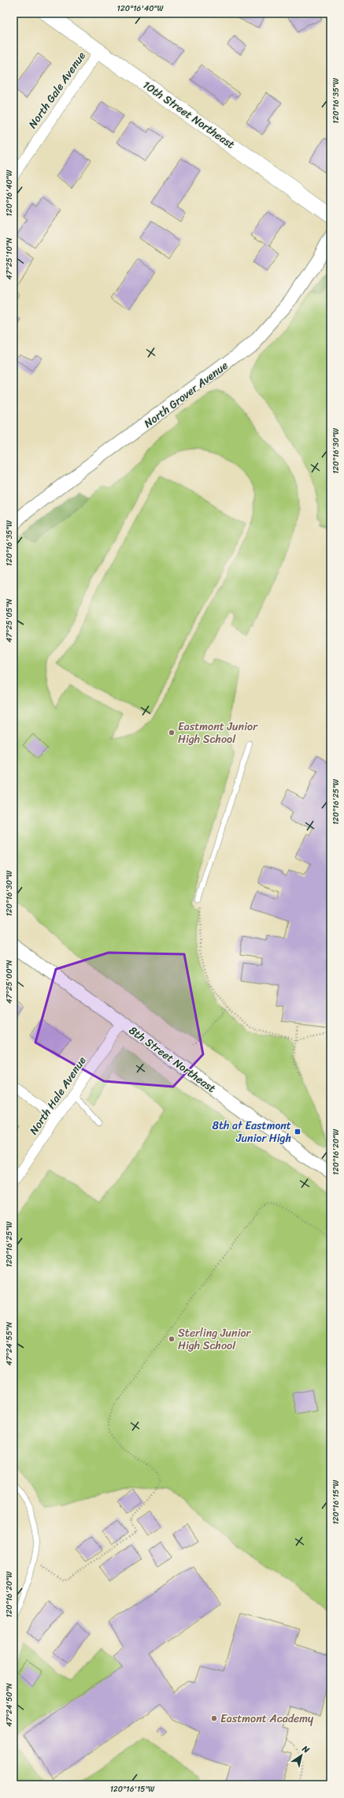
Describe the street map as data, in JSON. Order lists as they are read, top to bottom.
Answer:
{
  "streets": {
    "main road": ["10th Street Northeast"],
    "street": [
      "North Gale Avenue",
      "North Grover Avenue",
      "8th Street Northeast",
      "North Hale Avenue"
    ]
  },
  "crossings": [
    ["North Gale Avenue", "10th Street Northeast"],
    ["8th Street Northeast", "North Hale Avenue"]
  ],
  "places": {
    "other": ["Eastmont Junior High School", "Sterling Junior High School", "Eastmont Academy"],
    "transit": ["8th at Eastmont Junior High"]
  },
  "north": "top right",
  "coordinates": [
    "120°16'40\"W",
    "120°16'35\"W",
    "47°25'10\"N",
    "120°16'30\"W",
    "47°25'05\"N",
    "120°16'25\"W",
    "47°25'00\"N",
    "120°16'20\"W",
    "47°24'55\"N",
    "120°16'15\"W",
    "47°24'50\"N"
  ]
}
